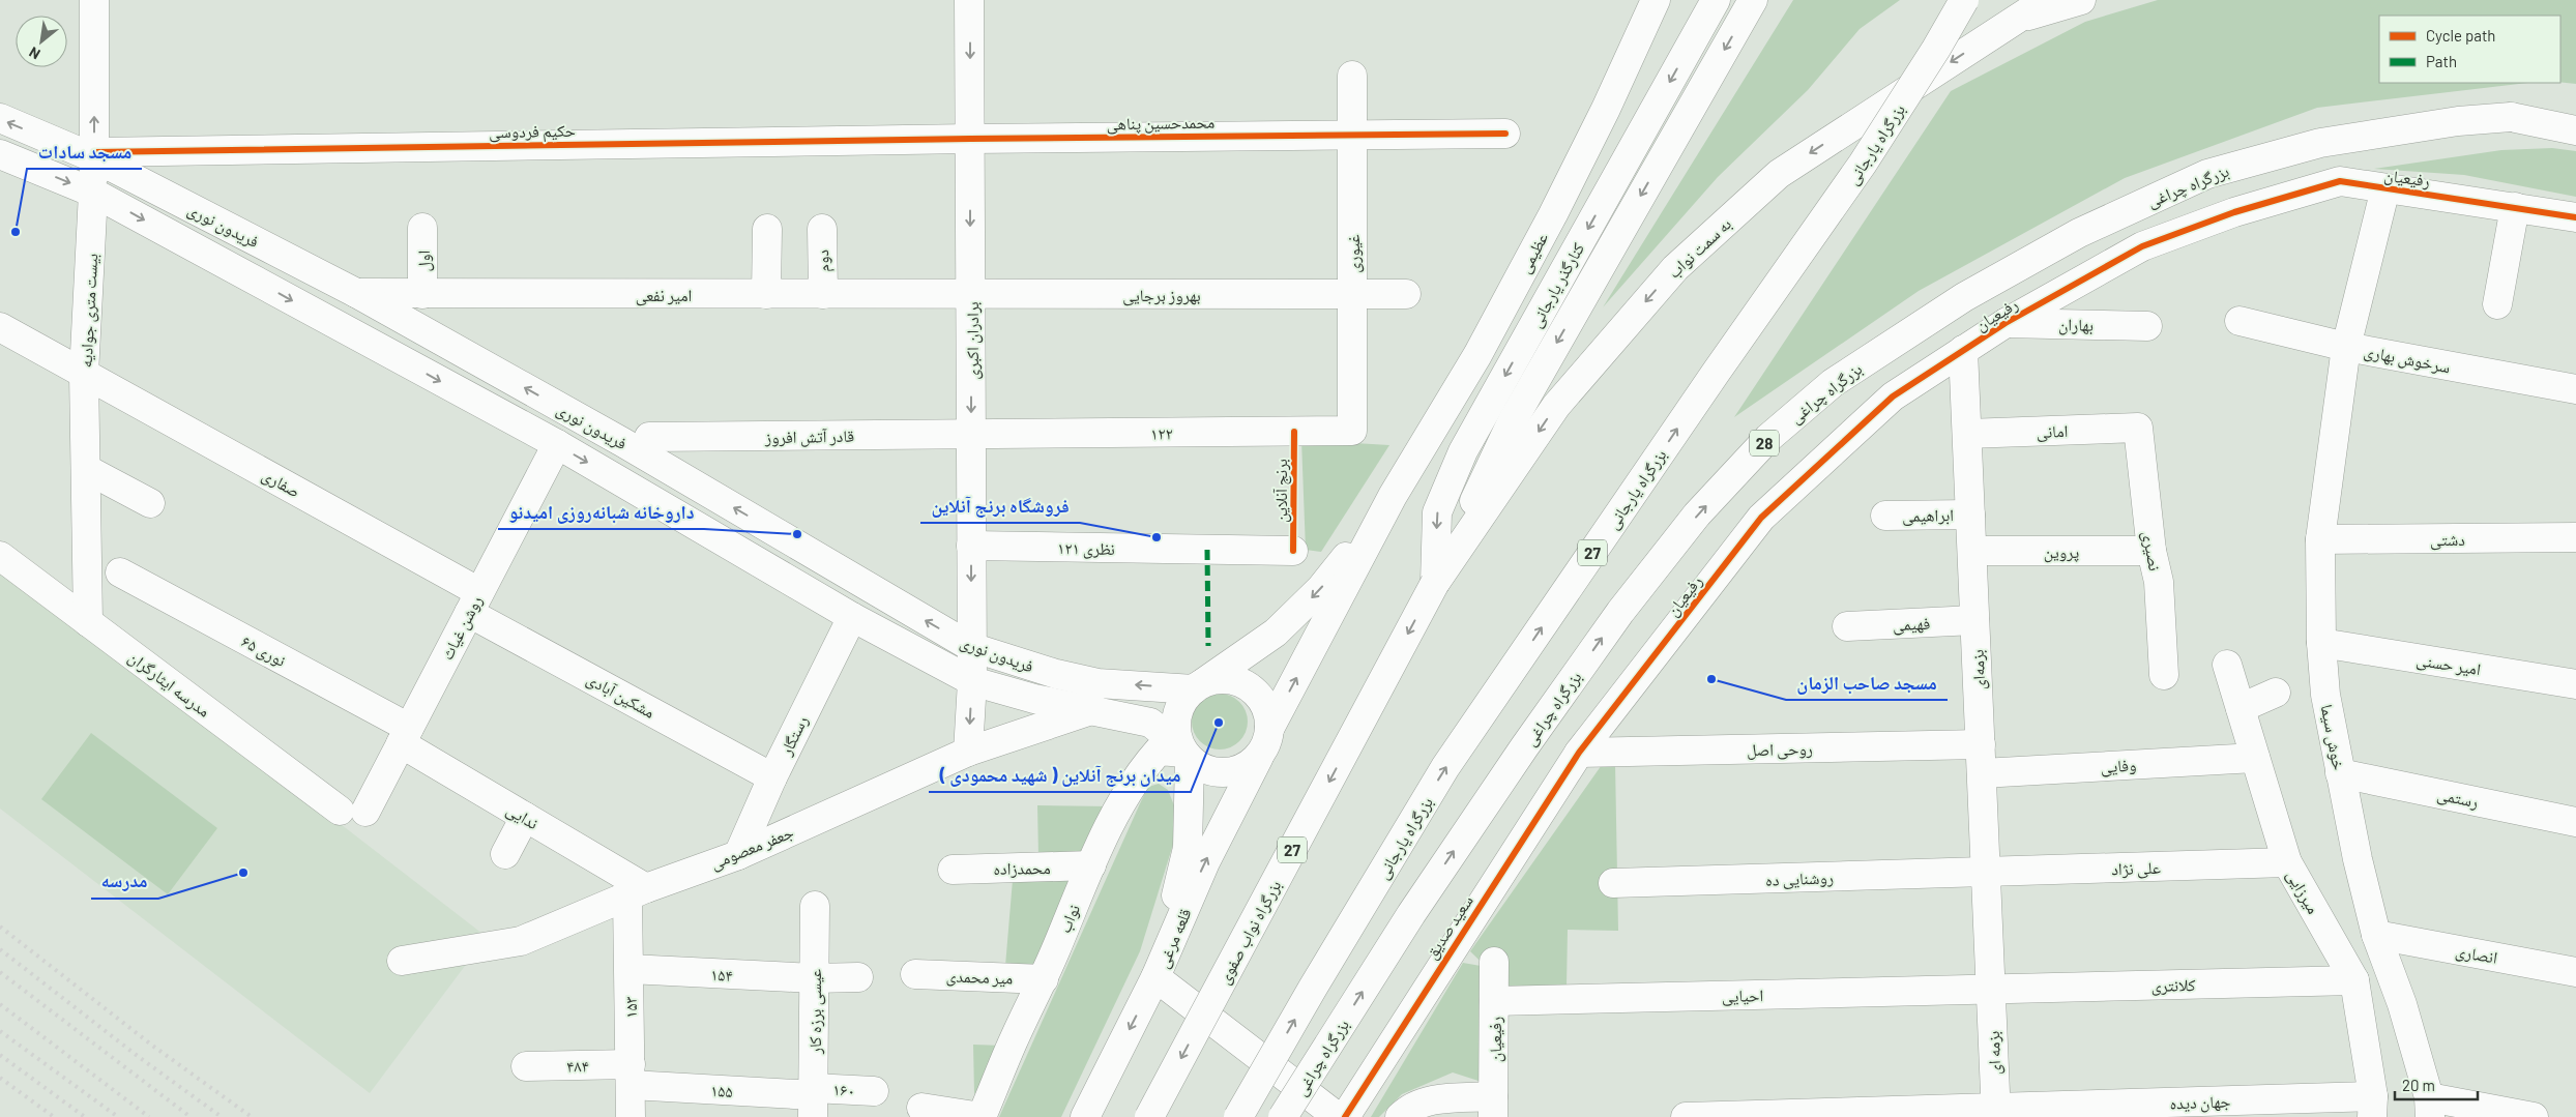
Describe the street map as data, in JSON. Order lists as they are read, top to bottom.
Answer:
{
  "streets": {
    "main road": [
      "محمدحسین پناهی",
      "حکیم فردوسی",
      "بزرگراه یارجانی",
      "رفیعیان",
      "بزرگراه چراغی",
      "فریدون نوری",
      "به سمت نواب",
      "عظیمی",
      "غیوری",
      "اول",
      "دوم",
      "کنارگذر یارجانی",
      "امیر نفعی",
      "بهروز برجایی",
      "بیست متری جوادیه",
      "بهاران",
      "برادران اکبری",
      "سرخوش بهاری",
      "امانی",
      "۱۲۲",
      "قادر آتش افروز",
      "28",
      "صفاری",
      "ابراهیمی",
      "دشتی",
      "نظری ۱۲۱",
      "پروین",
      "نصیری",
      "27",
      "فهیمی",
      "روشن غیاث",
      "نوری ۶۵",
      "امیر حسنی",
      "بزمه‌ای",
      "مدرسه ایثارگران",
      "مشکین آبادی",
      "رستگار",
      "خوش سیما",
      "روحی اصل",
      "وفایی",
      "رستمی",
      "ندایی",
      "جعفر معصومی",
      "محمدزاده",
      "علی نژاد",
      "روشنایی ده",
      "میرزایی",
      "نواب",
      "سعید صدیق",
      "بزرگراه نواب صفوی",
      "قلعه مرغی",
      "انصاری",
      "۱۵۴",
      "میر محمدی",
      "کلانتری",
      "احیایی",
      "۱۵۳",
      "عیسی برزه کار",
      "بزمه ای",
      "۴۸۴",
      "۱۶۰",
      "۱۵۵",
      "جهان دیده"
    ],
    "cycle path": ["برنج آنلاین"]
  },
  "crossings": [
    ["محمدحسین پناهی", "حکیم فردوسی"],
    ["محمدحسین پناهی", "غیوری"],
    ["محمدحسین پناهی", "برادران اکبری"],
    ["حکیم فردوسی", "فریدون نوری"],
    ["حکیم فردوسی", "بیست متری جوادیه"],
    ["حکیم فردوسی", "برادران اکبری"],
    ["رفیعیان", "بهاران"],
    ["رفیعیان", "بزمه‌ای"],
    ["رفیعیان", "خوش سیما"],
    ["رفیعیان", "روحی اصل"],
    ["رفیعیان", "سعید صدیق"],
    ["رفیعیان", "احیایی"],
    ["فریدون نوری", "امیر نفعی"],
    ["فریدون نوری", "بیست متری جوادیه"],
    ["فریدون نوری", "برادران اکبری"],
    ["فریدون نوری", "روشن غیاث"],
    ["فریدون نوری", "رستگار"],
    ["فریدون نوری", "جعفر معصومی"],
    ["فریدون نوری", "نواب"],
    ["فریدون نوری", "قلعه مرغی"],
    ["به سمت نواب", "کنارگذر یارجانی"],
    ["به سمت نواب", "27"],
    ["به سمت نواب", "بزرگراه نواب صفوی"],
    ["غیوری", "بهروز برجایی"],
    ["غیوری", "۱۲۲"],
    ["اول", "امیر نفعی"],
    ["دوم", "امیر نفعی"],
    ["کنارگذر یارجانی", "27"],
    ["کنارگذر یارجانی", "بزرگراه نواب صفوی"],
    ["امیر نفعی", "بهروز برجایی"],
    ["امیر نفعی", "برادران اکبری"],
    ["بهروز برجایی", "برادران اکبری"],
    ["بیست متری جوادیه", "صفاری"],
    ["بیست متری جوادیه", "مدرسه ایثارگران"],
    ["برادران اکبری", "۱۲۲"],
    ["برادران اکبری", "قادر آتش افروز"],
    ["برادران اکبری", "نظری ۱۲۱"],
    ["برادران اکبری", "جعفر معصومی"],
    ["سرخوش بهاری", "خوش سیما"],
    ["امانی", "نصیری"],
    ["امانی", "بزمه‌ای"],
    ["۱۲۲", "قادر آتش افروز"],
    ["صفاری", "روشن غیاث"],
    ["صفاری", "مشکین آبادی"],
    ["ابراهیمی", "بزمه‌ای"],
    ["دشتی", "خوش سیما"],
    ["پروین", "نصیری"],
    ["پروین", "بزمه‌ای"],
    ["27", "بزرگراه نواب صفوی"],
    ["فهیمی", "بزمه‌ای"],
    ["روشن غیاث", "نوری ۶۵"],
    ["روشن غیاث", "مدرسه ایثارگران"],
    ["روشن غیاث", "مشکین آبادی"],
    ["روشن غیاث", "ندایی"],
    ["نوری ۶۵", "ندایی"],
    ["امیر حسنی", "خوش سیما"],
    ["بزمه‌ای", "روحی اصل"],
    ["بزمه‌ای", "وفایی"],
    ["بزمه‌ای", "علی نژاد"],
    ["بزمه‌ای", "روشنایی ده"],
    ["بزمه‌ای", "کلانتری"],
    ["بزمه‌ای", "احیایی"],
    ["بزمه‌ای", "بزمه ای"],
    ["مشکین آبادی", "رستگار"],
    ["رستگار", "جعفر معصومی"],
    ["خوش سیما", "رستمی"],
    ["خوش سیما", "انصاری"],
    ["روحی اصل", "سعید صدیق"],
    ["وفایی", "میرزایی"],
    ["ندایی", "جعفر معصومی"],
    ["ندایی", "۱۵۳"],
    ["جعفر معصومی", "۱۵۳"],
    ["محمدزاده", "نواب"],
    ["علی نژاد", "روشنایی ده"],
    ["علی نژاد", "میرزایی"],
    ["میرزایی", "کلانتری"],
    ["میرزایی", "جهان دیده"],
    ["نواب", "قلعه مرغی"],
    ["نواب", "میر محمدی"],
    ["۱۵۴", "۱۵۳"],
    ["۱۵۴", "عیسی برزه کار"],
    ["کلانتری", "احیایی"],
    ["کلانتری", "بزمه ای"],
    ["احیایی", "بزمه ای"],
    ["۱۵۳", "۴۸۴"],
    ["۱۵۳", "۱۵۵"],
    ["عیسی برزه کار", "۱۶۰"],
    ["عیسی برزه کار", "۱۵۵"],
    ["بزمه ای", "جهان دیده"],
    ["۴۸۴", "۱۵۵"],
    ["۱۶۰", "۱۵۵"]
  ],
  "one_way": ["برادران اکبری"],
  "places": [
    "مسجد سادات",
    "داروخانه شبانه‌روزی امیدنو",
    "فروشگاه برنج آنلاین",
    "مسجد صاحب الزمان",
    "میدان برنج آنلاین ( شهید محمودی )",
    "مدرسه"
  ],
  "legend": ["Cycle path", "Path"],
  "scale_bar": "20 m",
  "north": "bottom left"
}
